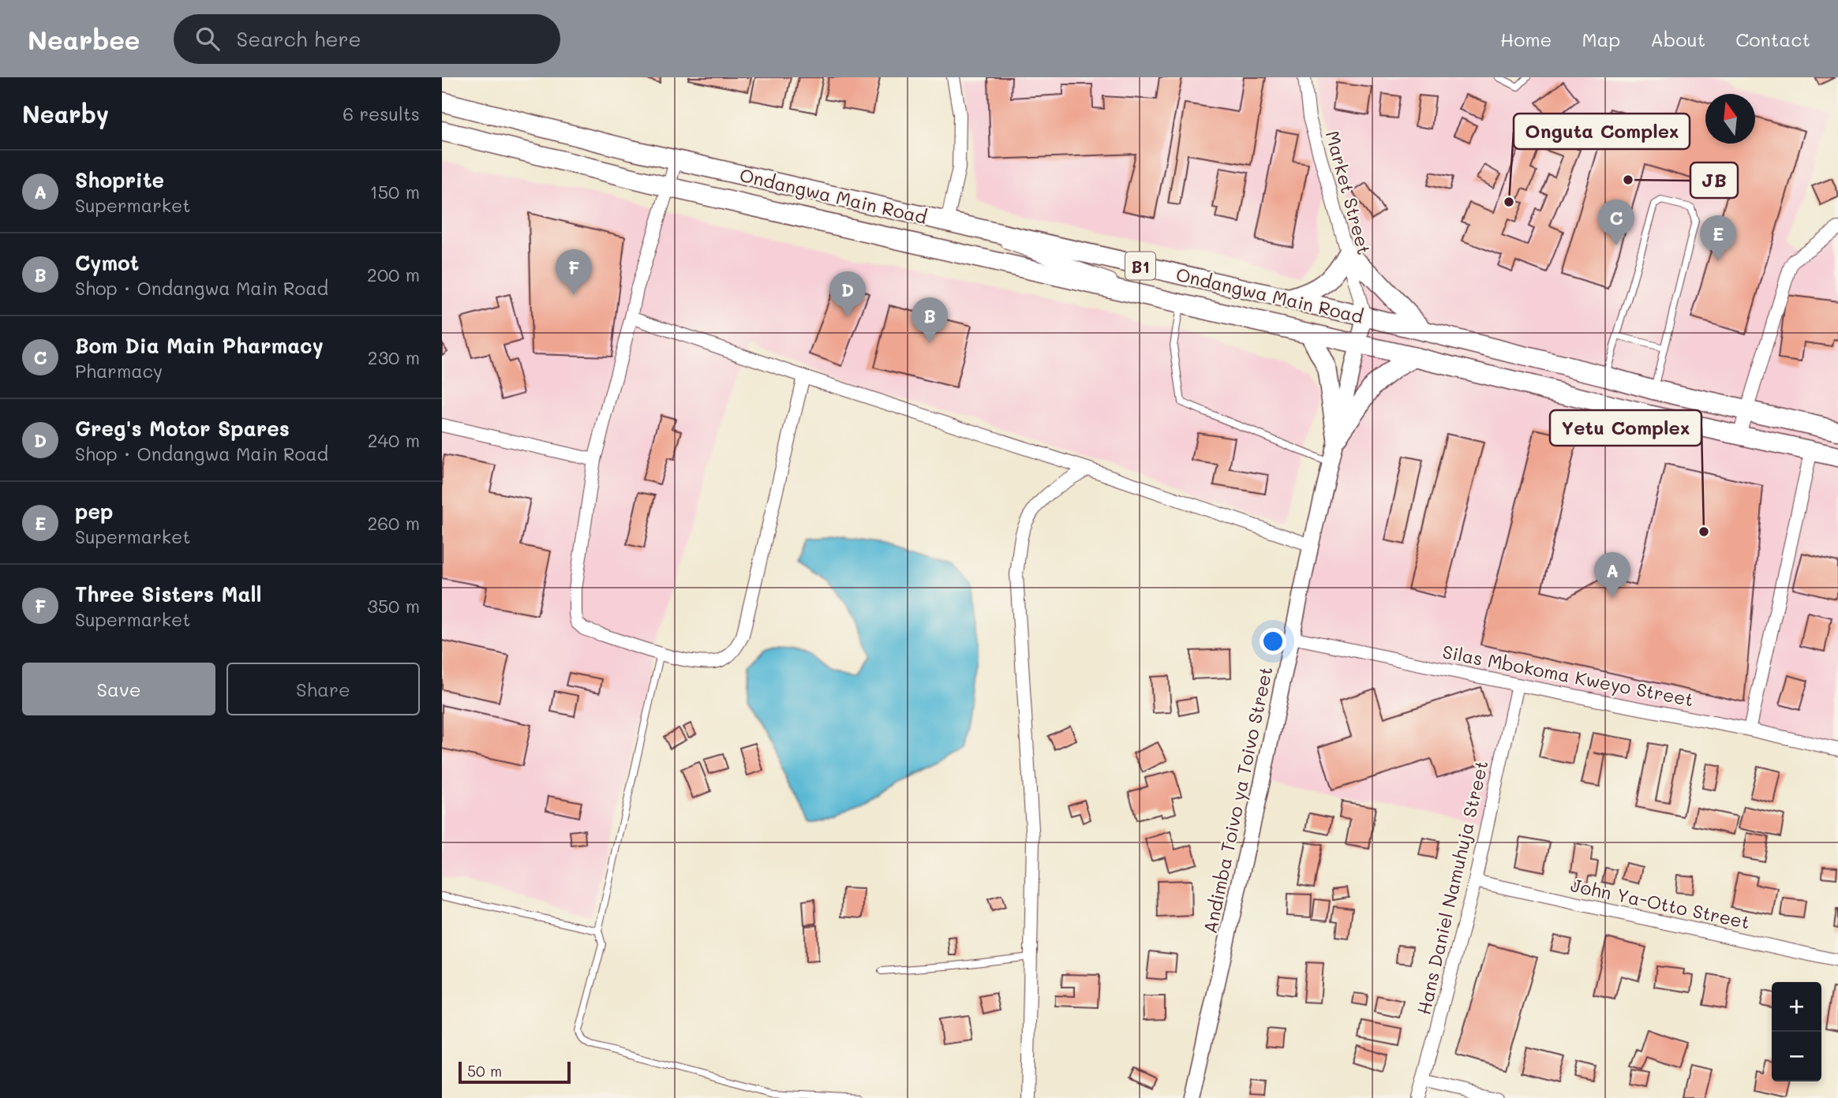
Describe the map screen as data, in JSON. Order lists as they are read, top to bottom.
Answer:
{
  "streets": {
    "main road": ["Ondangwa Main Road", "B1"],
    "street": [
      "Market Street",
      "Silas Mbokoma Kweyo Street",
      "Andimba Toivo ya Toivo Street",
      "Hans Daniel Namuhuja Street",
      "John Ya-Otto Street"
    ]
  },
  "crossings": [
    ["Market Street", "Ondangwa Main Road"],
    ["Market Street", "Andimba Toivo ya Toivo Street"],
    ["Ondangwa Main Road", "Andimba Toivo ya Toivo Street"],
    ["Silas Mbokoma Kweyo Street", "Andimba Toivo ya Toivo Street"],
    ["Silas Mbokoma Kweyo Street", "Hans Daniel Namuhuja Street"],
    ["Hans Daniel Namuhuja Street", "John Ya-Otto Street"]
  ],
  "places": ["JB", "Onguta Complex", "Yetu Complex"],
  "scale_bar": "50 m",
  "north": "top",
  "page": {
    "header": "Nearbee",
    "search": "Search here",
    "nav": [
      "Home",
      "Map",
      "About",
      "Contact"
    ],
    "heading": ["Nearby", "6 results"],
    "list": [
      {
        "mark": "A",
        "name": "Shoprite",
        "note": "Supermarket",
        "value": "150 m"
      },
      {
        "mark": "B",
        "name": "Cymot",
        "note": "Shop · Ondangwa Main Road",
        "value": "200 m"
      },
      {
        "mark": "C",
        "name": "Bom Dia Main Pharmacy",
        "note": "Pharmacy",
        "value": "230 m"
      },
      {
        "mark": "D",
        "name": "Greg's Motor Spares",
        "note": "Shop · Ondangwa Main Road",
        "value": "240 m"
      },
      {
        "mark": "E",
        "name": "pep",
        "note": "Supermarket",
        "value": "260 m"
      },
      {
        "mark": "F",
        "name": "Three Sisters Mall",
        "note": "Supermarket",
        "value": "350 m"
      }
    ],
    "pins": [
      "C",
      "E",
      "F",
      "D",
      "B",
      "A"
    ],
    "buttons": ["Save", "Share"],
    "map_buttons": ["+", "−"],
    "scale": "50 m"
  }
}
